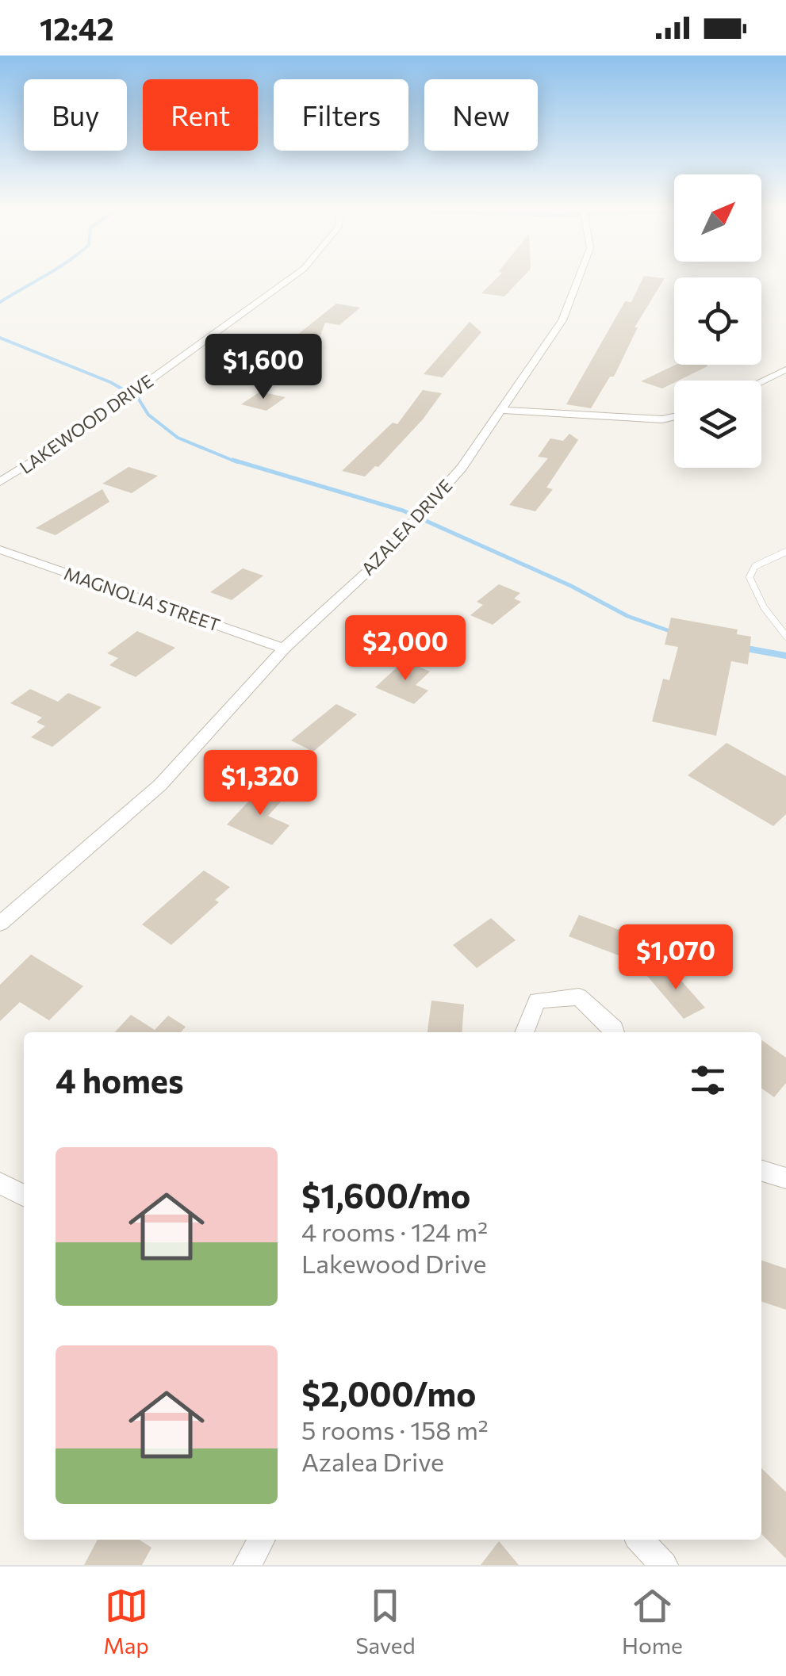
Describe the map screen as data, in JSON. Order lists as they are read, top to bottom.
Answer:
{
  "streets": {
    "street": ["LAKEWOOD DRIVE", "AZALEA DRIVE", "MAGNOLIA STREET"]
  },
  "crossings": [
    ["AZALEA DRIVE", "MAGNOLIA STREET"]
  ],
  "north": "top right",
  "page": {
    "status": "12:42",
    "chip": [
      "Buy",
      "Rent",
      "Filters",
      "New"
    ],
    "price": [
      "$1,600",
      "$2,000",
      "$1,320",
      "$1,070"
    ],
    "heading": "4 homes",
    "list": [
      {
        "name": "$1,600/mo",
        "note": "4 rooms · 124 m² · Lakewood Drive"
      },
      {
        "name": "$2,000/mo",
        "note": "5 rooms · 158 m² · Azalea Drive"
      }
    ],
    "tabs": ["Map", "Saved", "Home"]
  }
}
